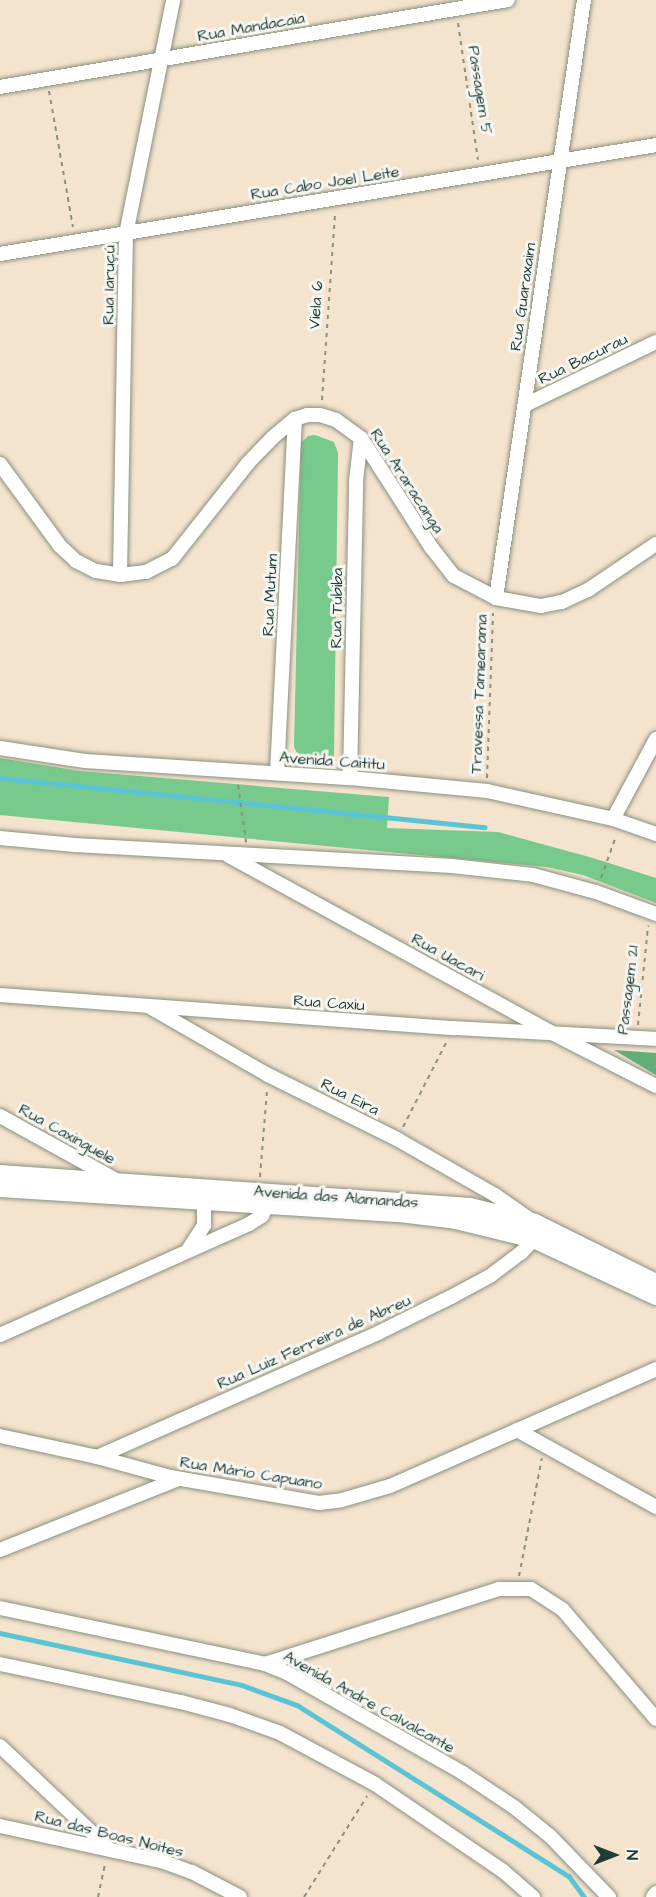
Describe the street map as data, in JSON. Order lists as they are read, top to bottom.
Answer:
{
  "streets": {
    "street": [
      "Rua Mandacaia",
      "Rua Cabo Joel Leite",
      "Rua Iaruçú",
      "Rua Guaraxaim",
      "Rua Bacurau",
      "Rua Araracanga",
      "Rua Mutum",
      "Rua Tubiba",
      "Avenida Caititu",
      "Rua Uacari",
      "Rua Caxiu",
      "Rua Eira",
      "Rua Caxinguele",
      "Avenida das Alamandas",
      "Rua Luiz Ferreira de Abreu",
      "Rua Mário Capuano",
      "Avenida Andre Calvalcante",
      "Rua das Boas Noites"
    ],
    "path": [
      "Passagem 5",
      "Viela 6",
      "Travessa Tamearama",
      "Passagem 21"
    ]
  },
  "crossings": [
    ["Rua Mandacaia", "Passagem 5"],
    ["Rua Mandacaia", "Rua Iaruçú"],
    ["Passagem 5", "Rua Cabo Joel Leite"],
    ["Rua Cabo Joel Leite", "Rua Iaruçú"],
    ["Rua Cabo Joel Leite", "Rua Guaraxaim"],
    ["Rua Cabo Joel Leite", "Viela 6"],
    ["Rua Guaraxaim", "Rua Bacurau"],
    ["Rua Guaraxaim", "Rua Araracanga"],
    ["Rua Guaraxaim", "Travessa Tamearama"],
    ["Viela 6", "Rua Araracanga"],
    ["Rua Araracanga", "Rua Tubiba"],
    ["Rua Araracanga", "Travessa Tamearama"],
    ["Rua Mutum", "Avenida Caititu"],
    ["Rua Tubiba", "Avenida Caititu"],
    ["Travessa Tamearama", "Avenida Caititu"],
    ["Rua Uacari", "Rua Caxiu"],
    ["Passagem 21", "Rua Caxiu"],
    ["Rua Caxiu", "Rua Eira"],
    ["Rua Eira", "Avenida das Alamandas"],
    ["Rua Eira", "Rua Luiz Ferreira de Abreu"],
    ["Rua Caxinguele", "Avenida das Alamandas"],
    ["Avenida das Alamandas", "Rua Luiz Ferreira de Abreu"],
    ["Rua Luiz Ferreira de Abreu", "Rua Mário Capuano"]
  ],
  "north": "right"
}
